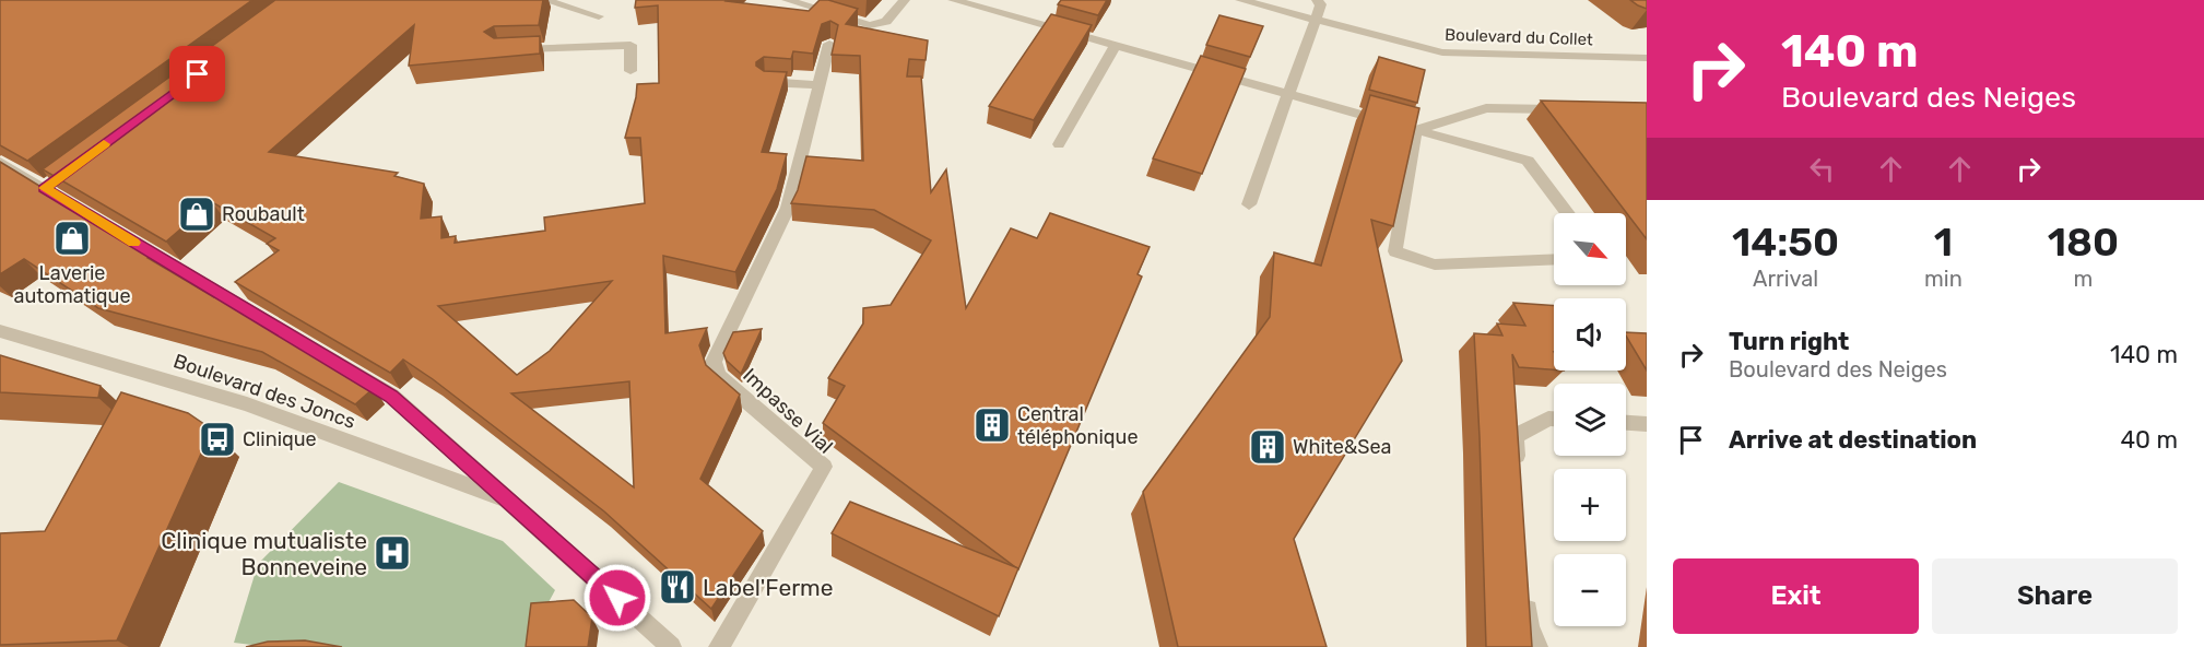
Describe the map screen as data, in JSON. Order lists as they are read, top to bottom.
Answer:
{
  "streets": {
    "street": ["Boulevard du Collet", "Boulevard des Joncs", "Impasse Vial"]
  },
  "places": {
    "shop": ["Roubault", "Laverie automatique"],
    "building": ["Central téléphonique", "White&Sea"],
    "bus stop": ["Clinique"],
    "hospital": ["Clinique mutualiste Bonneveine"],
    "restaurant": ["Label'Ferme"]
  },
  "north": "bottom right",
  "page": {
    "turn": ["140 m", "Boulevard des Neiges"],
    "eta": [
      "14:50",
      "Arrival",
      "1",
      "min",
      "180",
      "m"
    ],
    "map_buttons": ["+", "−"],
    "list": [
      {
        "name": "Turn right",
        "note": "Boulevard des Neiges",
        "value": "140 m"
      },
      {
        "name": "Arrive at destination",
        "value": "40 m"
      }
    ],
    "buttons": ["Exit", "Share"]
  }
}
